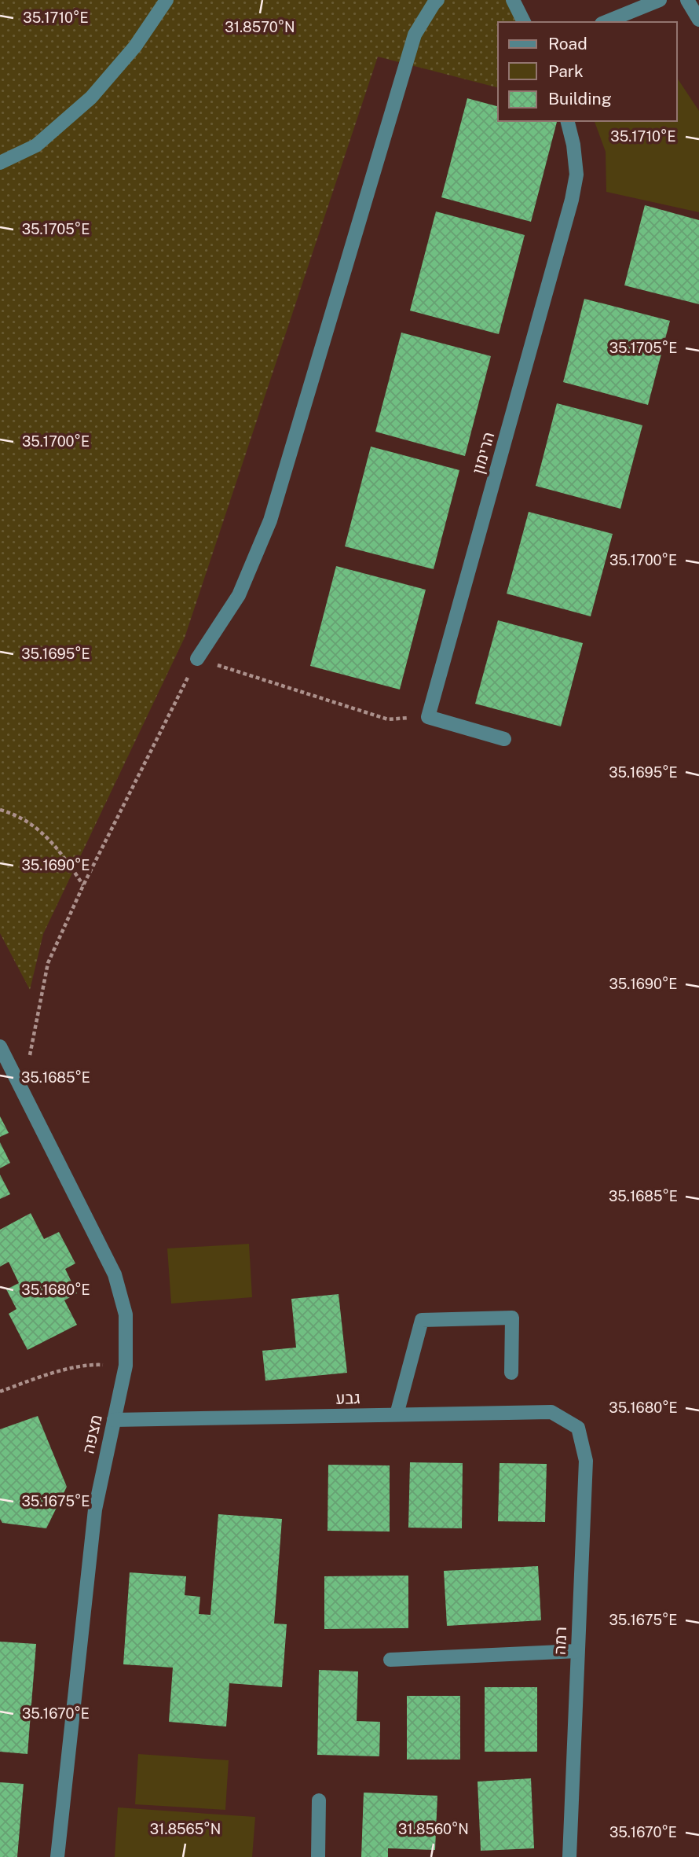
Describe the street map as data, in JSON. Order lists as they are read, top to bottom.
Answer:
{
  "streets": {
    "street": [
      "הרימון",
      "גבע",
      "מצפה",
      "רמה"
    ]
  },
  "crossings": [
    ["גבע", "מצפה"],
    ["גבע", "רמה"]
  ],
  "legend": ["Road", "Park", "Building"],
  "coordinates": [
    "35.1710°E",
    "31.8570°N",
    "35.1705°E",
    "35.1700°E",
    "35.1695°E",
    "35.1690°E",
    "35.1685°E",
    "35.1680°E",
    "35.1675°E",
    "35.1670°E",
    "31.8565°N",
    "31.8560°N"
  ]
}
